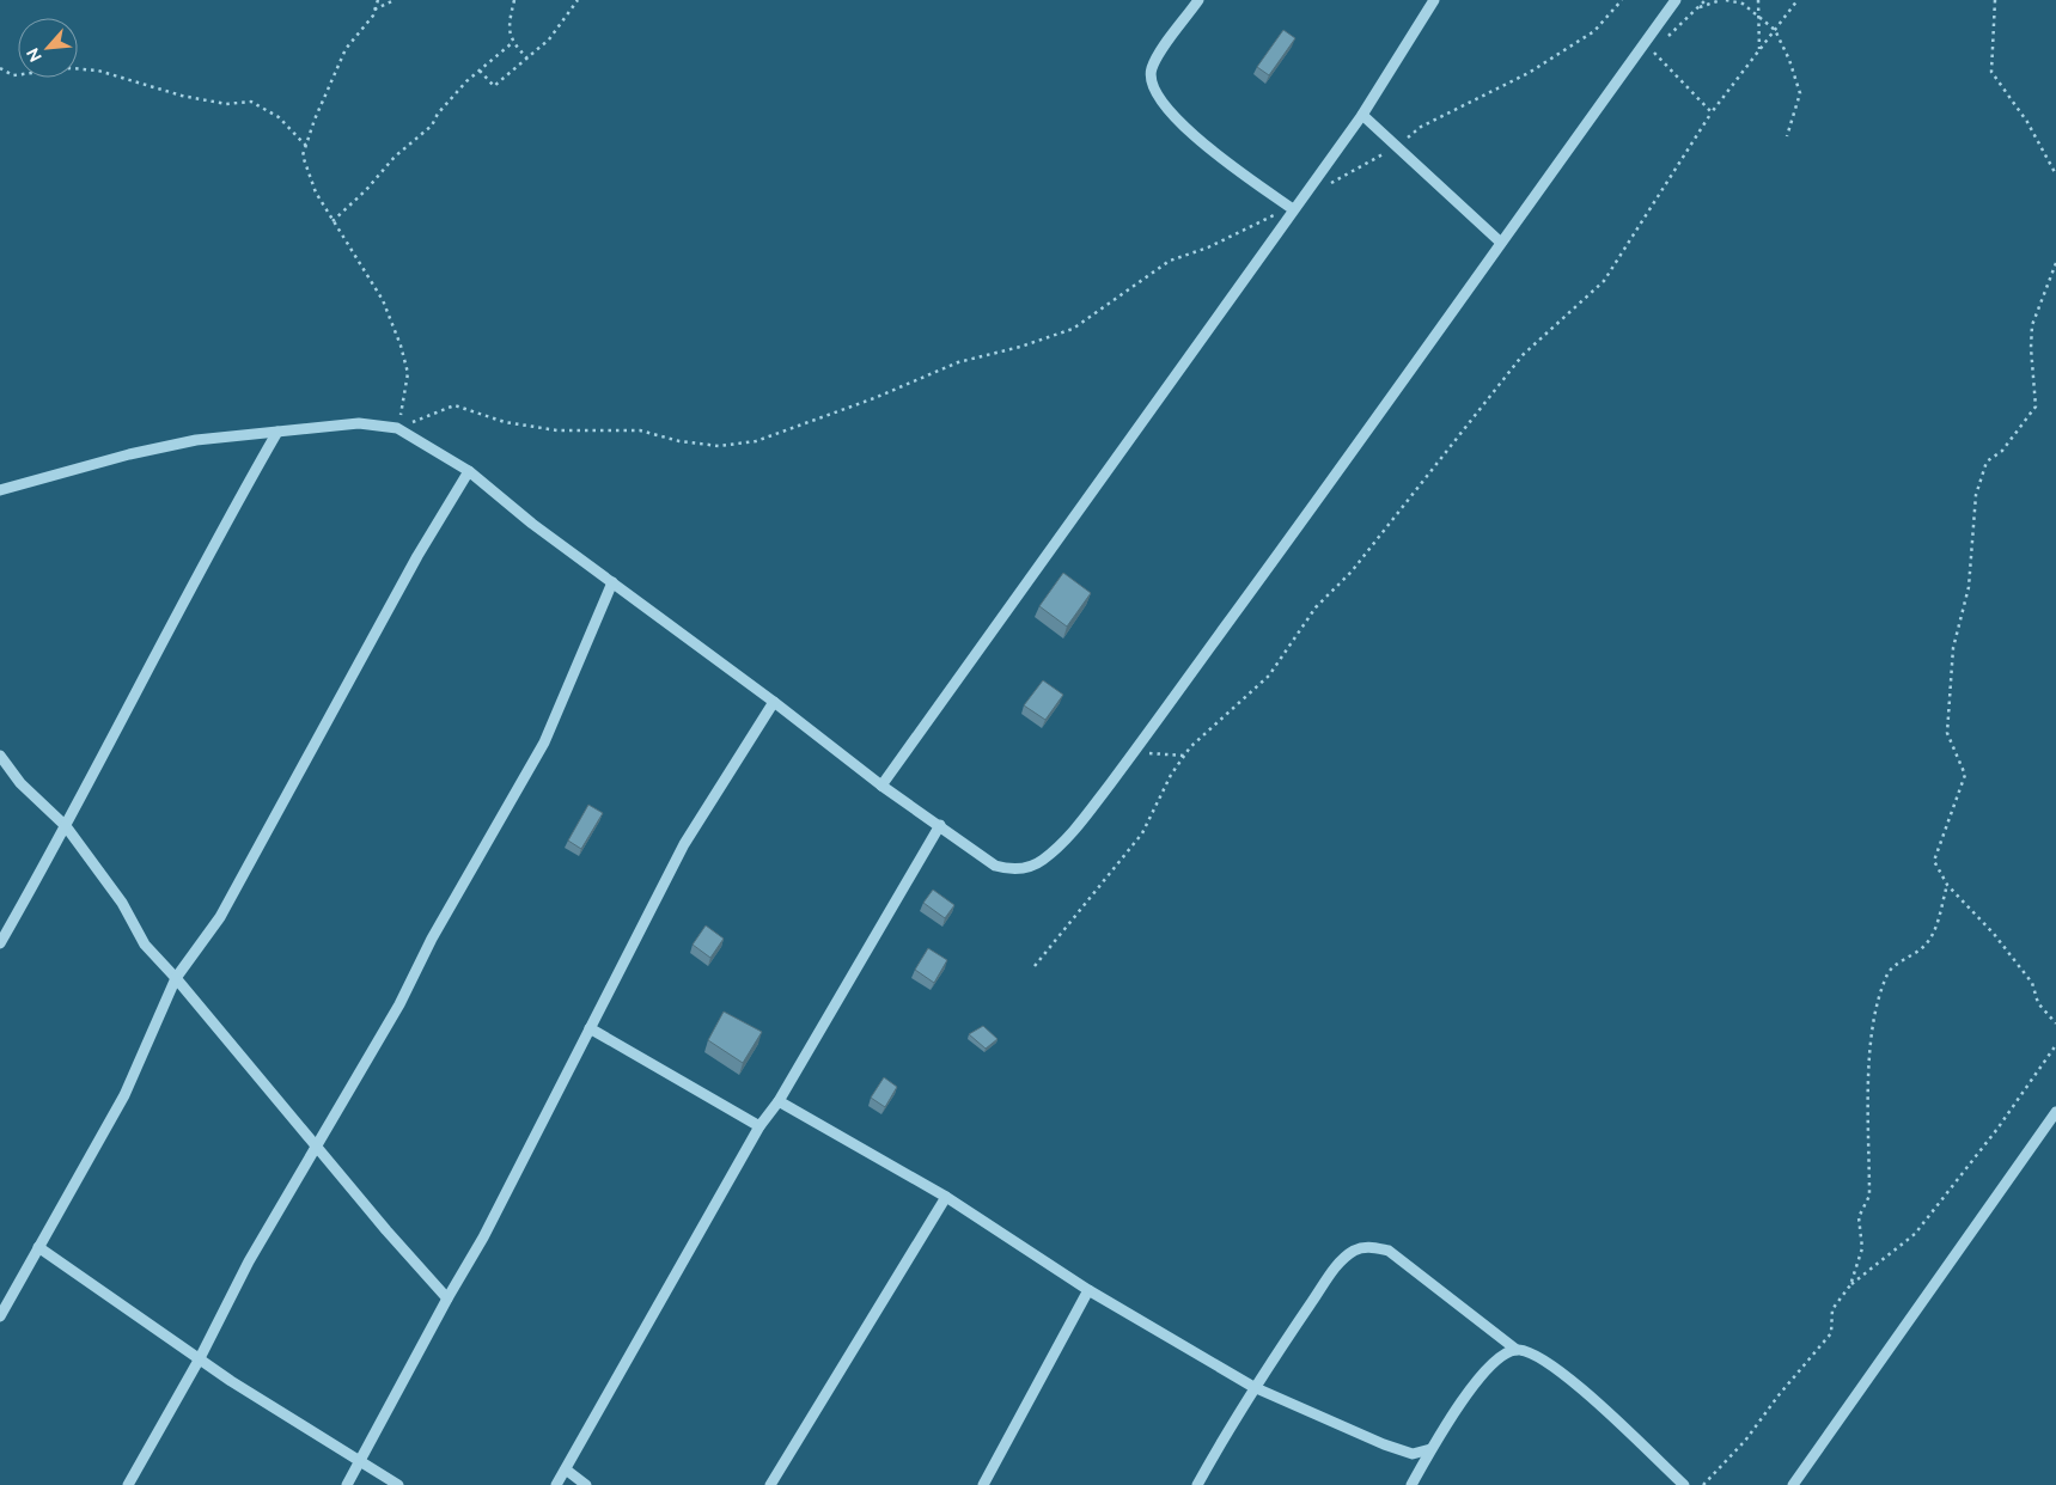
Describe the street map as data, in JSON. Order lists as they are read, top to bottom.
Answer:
{
  "north": "bottom left"
}
